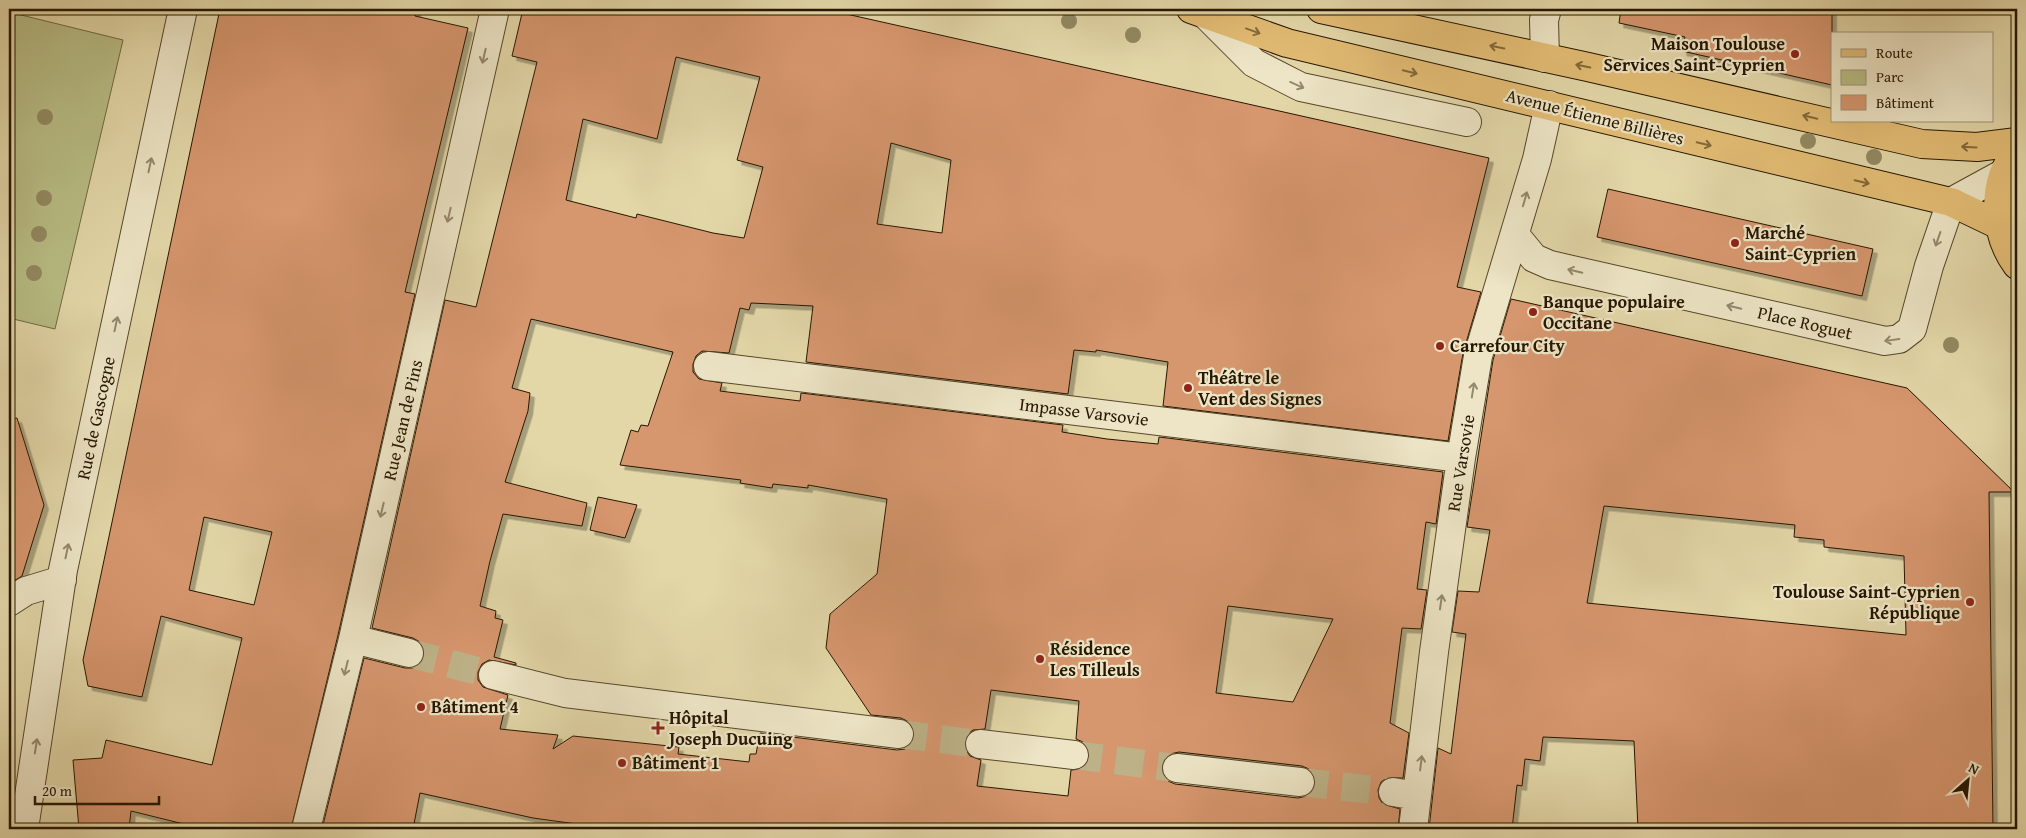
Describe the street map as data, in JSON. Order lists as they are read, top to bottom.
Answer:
{
  "streets": {
    "main road": ["Avenue Étienne Billières"],
    "street": [
      "Place Roguet",
      "Impasse Varsovie",
      "Rue de Gascogne",
      "Rue Jean de Pins",
      "Rue Varsovie"
    ]
  },
  "crossings": [
    ["Avenue Étienne Billières", "Place Roguet"],
    ["Avenue Étienne Billières", "Rue Varsovie"],
    ["Place Roguet", "Rue Varsovie"],
    ["Impasse Varsovie", "Rue Varsovie"]
  ],
  "one_way": ["Rue de Gascogne", "Rue Jean de Pins", "Rue Varsovie"],
  "places": {
    "other": [
      "Maison Toulouse Services Saint-Cyprien",
      "Marché Saint-Cyprien",
      "Banque populaire Occitane",
      "Carrefour City",
      "Théâtre le Vent des Signes",
      "Toulouse Saint-Cyprien République",
      "Résidence Les Tilleuls",
      "Bâtiment 4",
      "Bâtiment 1"
    ],
    "health": ["Hôpital Joseph Ducuing"]
  },
  "legend": ["Route", "Parc", "Bâtiment"],
  "scale_bar": "20 m",
  "north": "top right"
}
